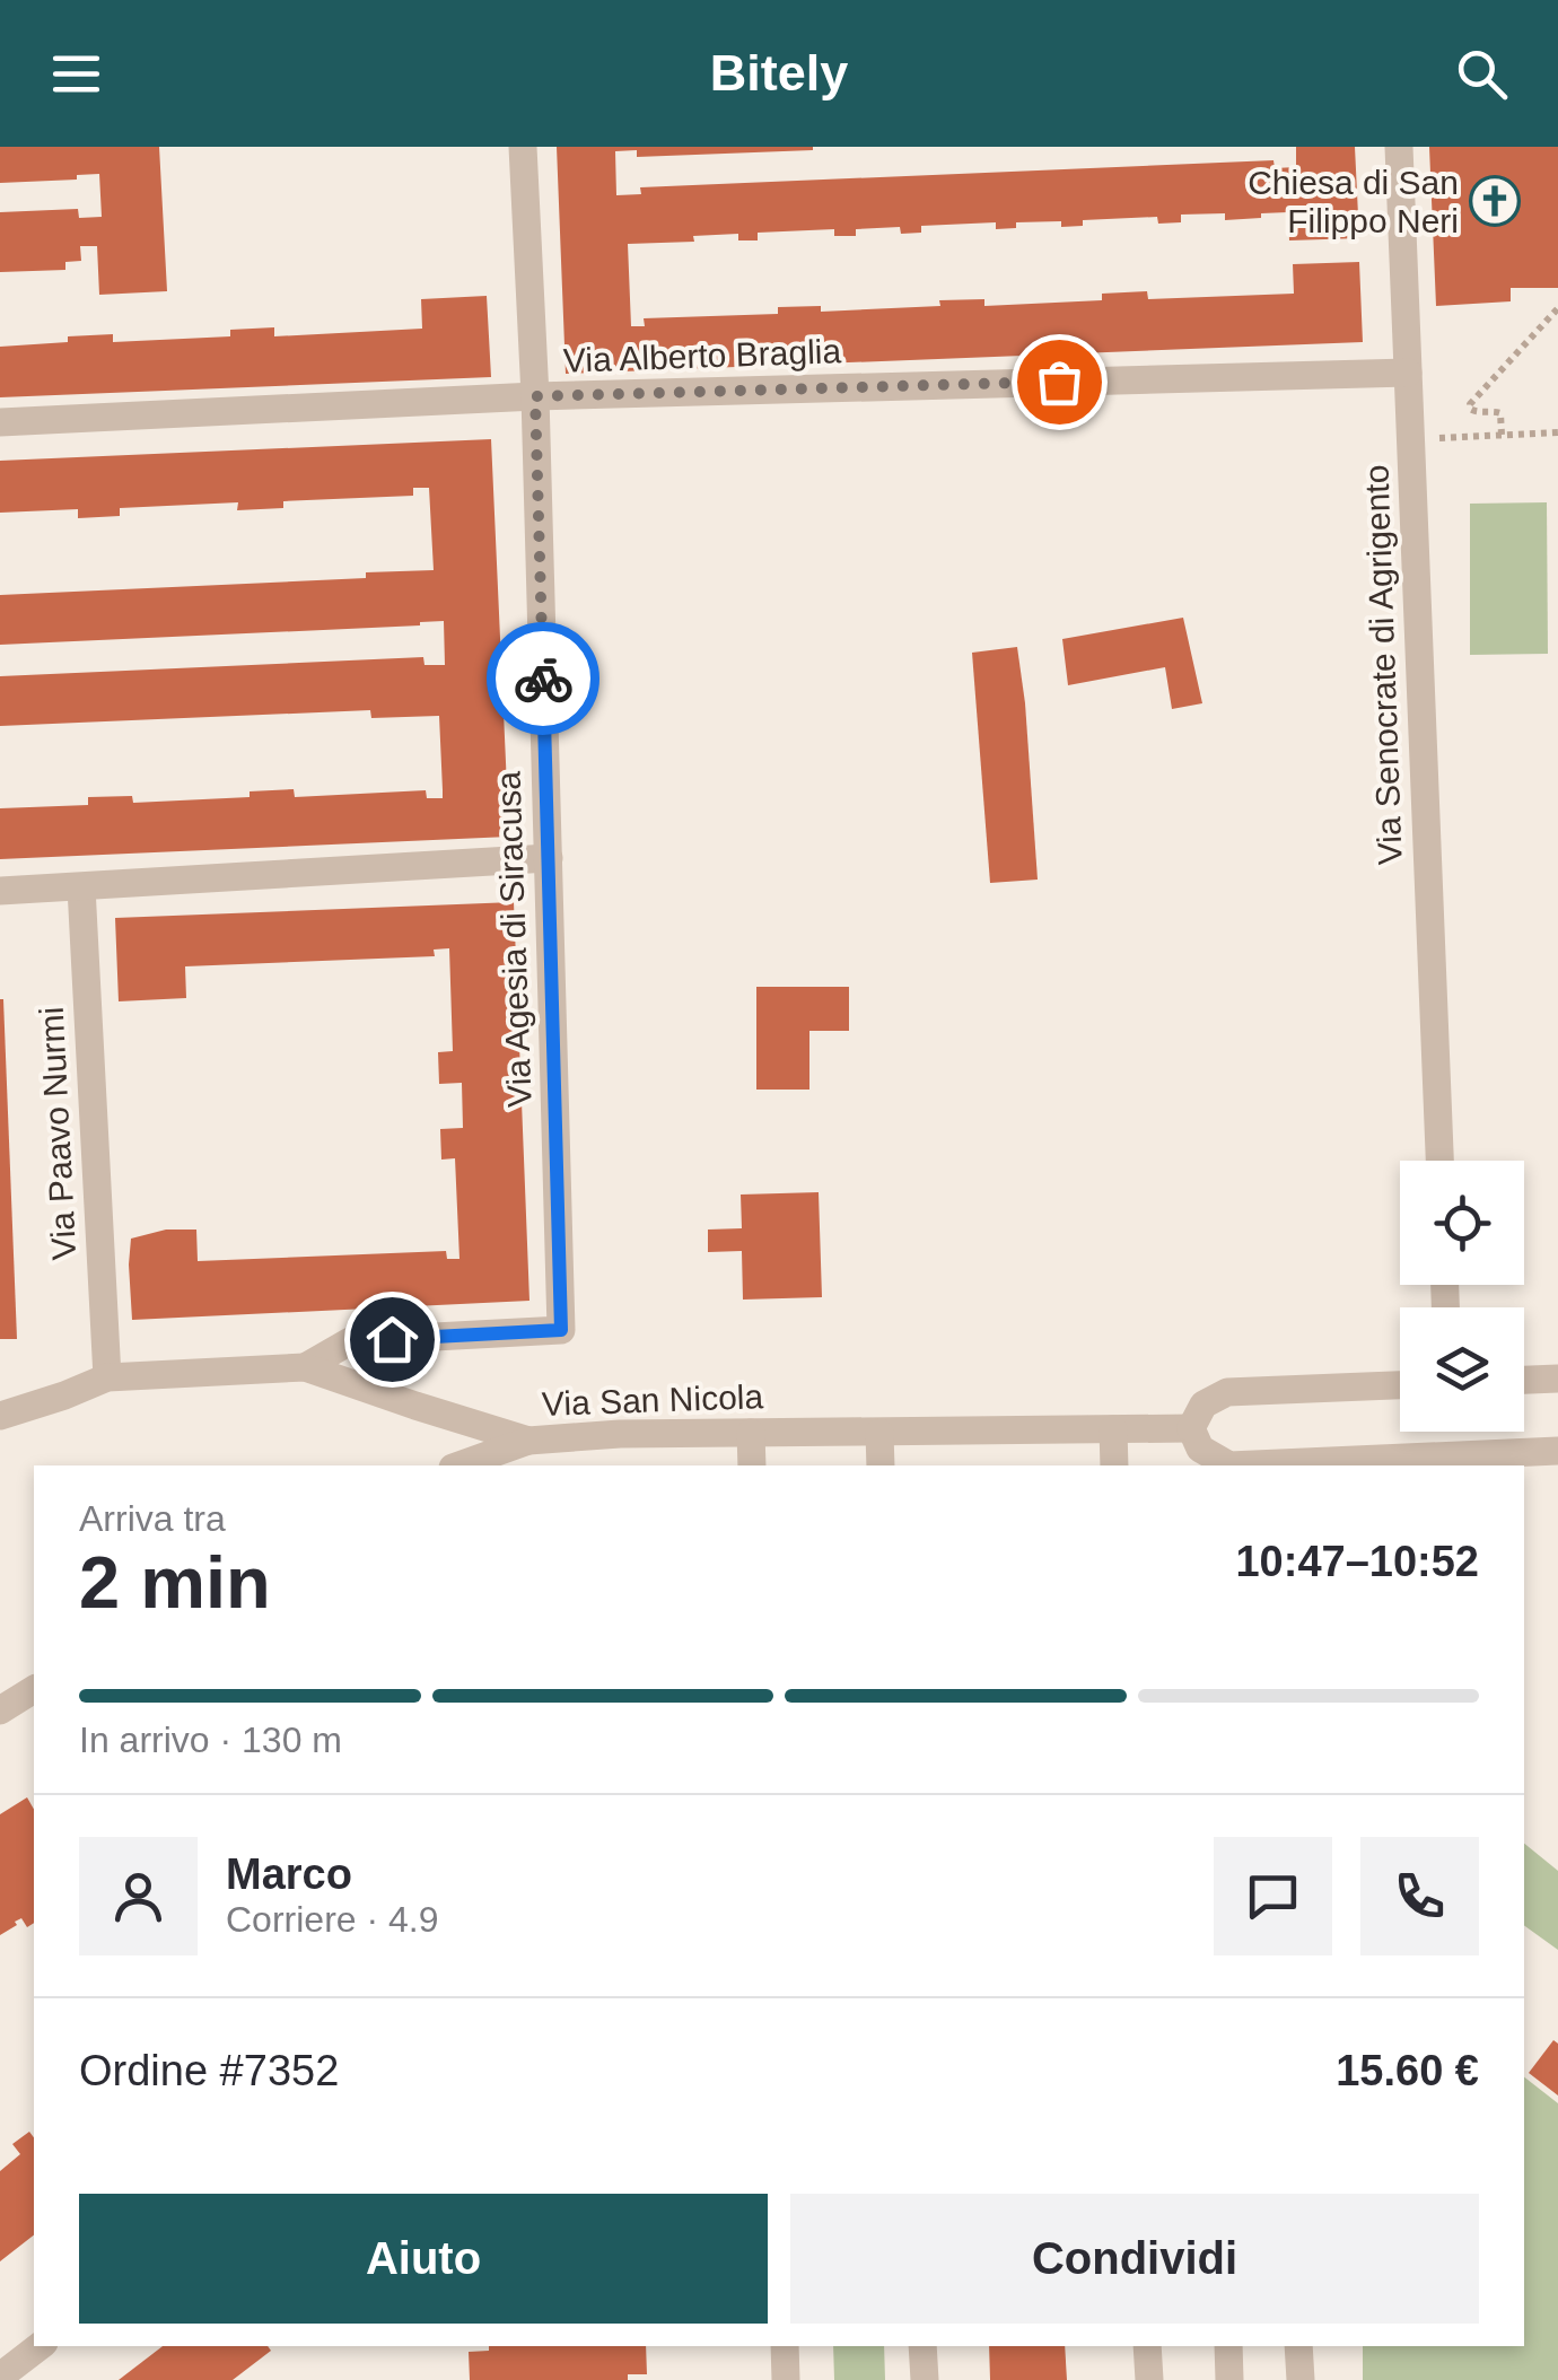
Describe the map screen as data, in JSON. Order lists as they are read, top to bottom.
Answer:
{
  "streets": {
    "street": [
      "Via Alberto Braglia",
      "Via Senocrate di Agrigento",
      "Via Agesia di Siracusa",
      "Via Paavo Nurmi",
      "Via San Nicola"
    ]
  },
  "crossings": [
    ["Via Alberto Braglia", "Via Senocrate di Agrigento"],
    ["Via Alberto Braglia", "Via Agesia di Siracusa"],
    ["Via Agesia di Siracusa", "Via San Nicola"],
    ["Via Paavo Nurmi", "Via San Nicola"]
  ],
  "places": {
    "church": ["Chiesa di San Filippo Neri"]
  },
  "page": {
    "header": "Bitely",
    "heading": ["2 min", "Arriva tra", "10:47–10:52"],
    "panel": [
      "Marco",
      "Corriere · 4.9",
      "Ordine #7352",
      "15.60 €"
    ],
    "bar": "In arrivo · 130 m",
    "buttons": ["Aiuto", "Condividi"]
  }
}
